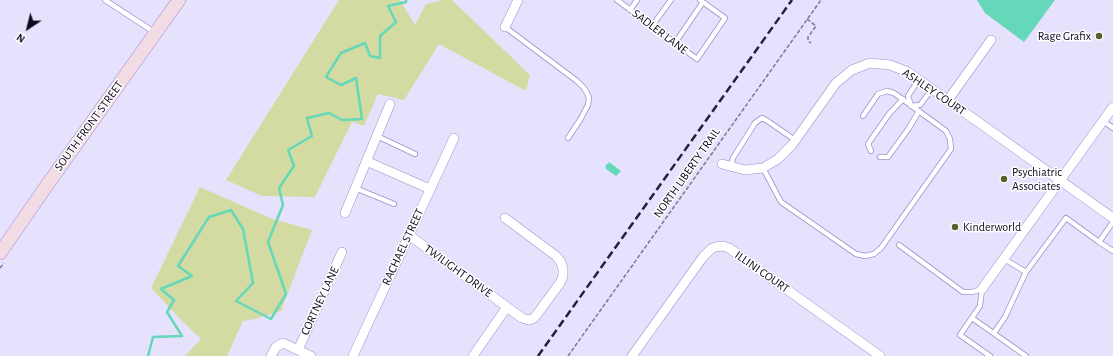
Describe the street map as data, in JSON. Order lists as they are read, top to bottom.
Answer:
{
  "streets": {
    "street": [
      "ASHLEY COURT",
      "SOUTH FRONT STREET",
      "RACHAEL STREET",
      "TWILIGHT DRIVE",
      "ILLINI COURT",
      "CORTNEY LANE"
    ],
    "lane": ["SADLER LANE"],
    "path": ["NORTH LIBERTY TRAIL"]
  },
  "crossings": [
    ["RACHAEL STREET", "TWILIGHT DRIVE"]
  ],
  "places": ["Rage Grafix", "Psychiatric Associates", "Kinderworld"],
  "north": "bottom left"
}
